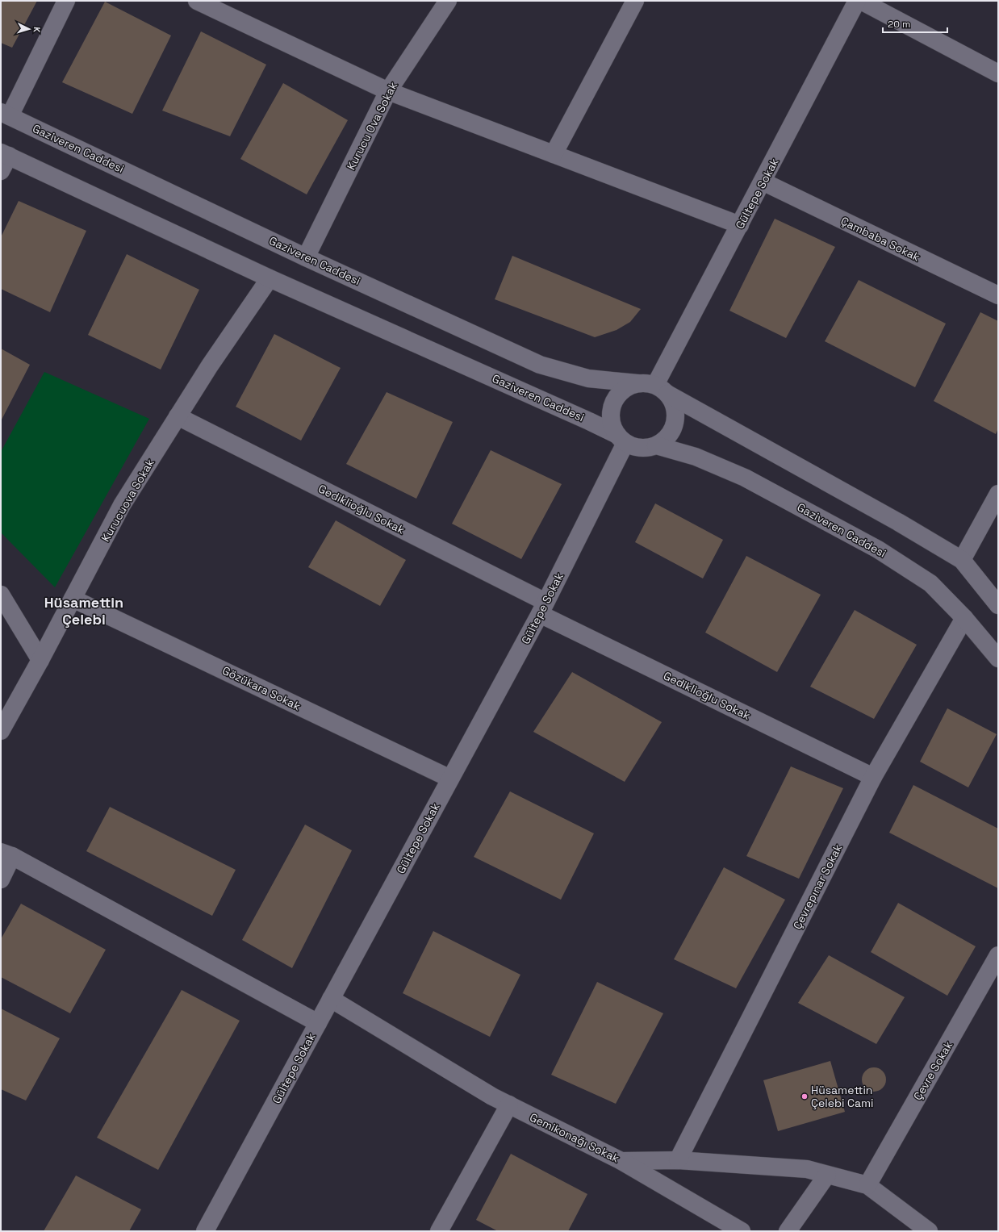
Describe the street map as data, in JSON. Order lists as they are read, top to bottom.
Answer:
{
  "streets": {
    "street": [
      "Kurucu Ova Sokak",
      "Gaziveren Caddesi",
      "Gültepe Sokak",
      "Çambaba Sokak",
      "Kurucuova Sokak",
      "Gediklioğlu Sokak",
      "Gözükara Sokak",
      "Çevrepınar Sokak",
      "Çevre Sokak",
      "Gemikonağı Sokak"
    ]
  },
  "crossings": [
    ["Kurucu Ova Sokak", "Gaziveren Caddesi"],
    ["Gaziveren Caddesi", "Gültepe Sokak"],
    ["Gaziveren Caddesi", "Kurucuova Sokak"],
    ["Gaziveren Caddesi", "Çevrepınar Sokak"],
    ["Gültepe Sokak", "Çambaba Sokak"],
    ["Gültepe Sokak", "Gediklioğlu Sokak"],
    ["Gültepe Sokak", "Gözükara Sokak"],
    ["Gültepe Sokak", "Gemikonağı Sokak"],
    ["Kurucuova Sokak", "Gediklioğlu Sokak"],
    ["Kurucuova Sokak", "Gözükara Sokak"],
    ["Gediklioğlu Sokak", "Çevrepınar Sokak"],
    ["Çevrepınar Sokak", "Gemikonağı Sokak"],
    ["Çevre Sokak", "Gemikonağı Sokak"]
  ],
  "districts": ["Hüsamettin Çelebi"],
  "places": ["Hüsamettin Çelebi Cami"],
  "scale_bar": "20 m",
  "north": "right"
}
